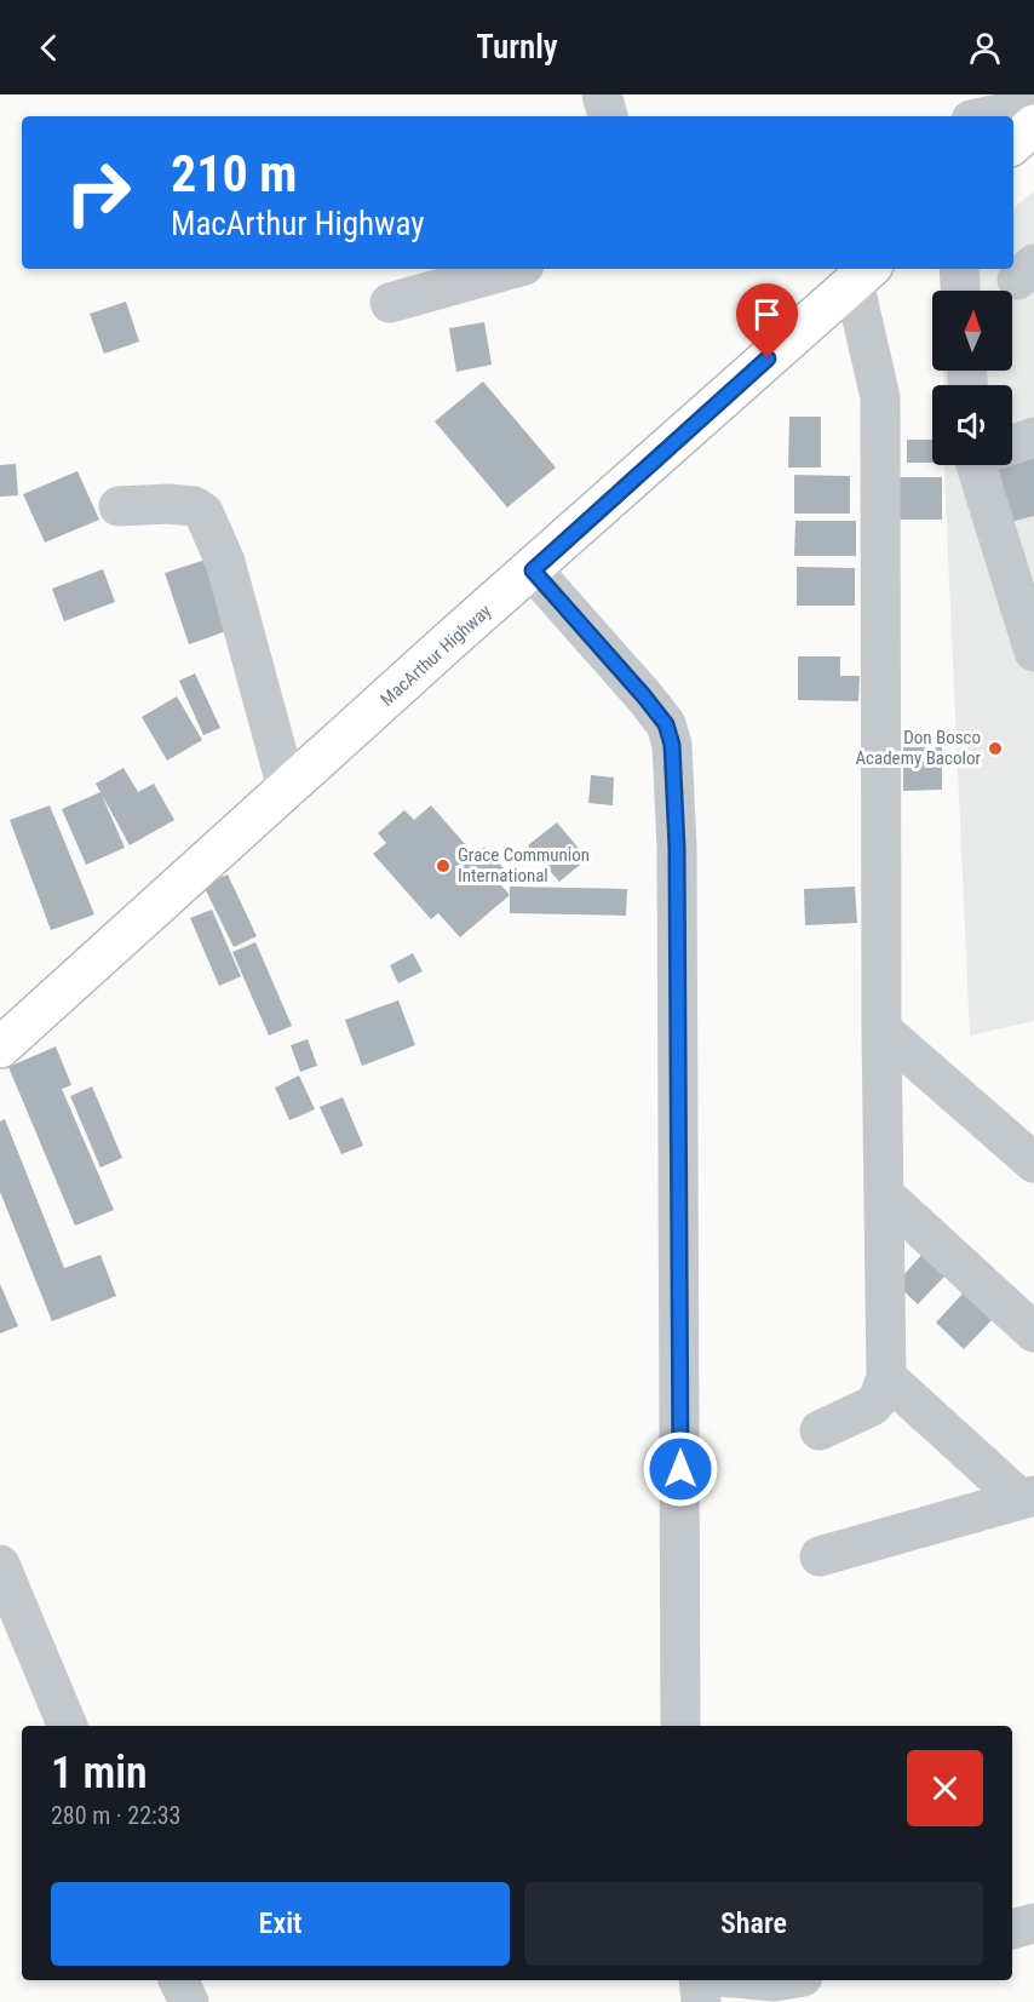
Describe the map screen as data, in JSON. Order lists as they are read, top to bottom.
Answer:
{
  "streets": {
    "main road": ["MacArthur Highway"]
  },
  "places": ["Don Bosco Academy Bacolor", "Grace Communion International"],
  "north": "top",
  "page": {
    "header": "Turnly",
    "turn": ["210 m", "MacArthur Highway"],
    "heading": ["1 min", "280 m · 22:33"],
    "buttons": ["Exit", "Share"]
  }
}
